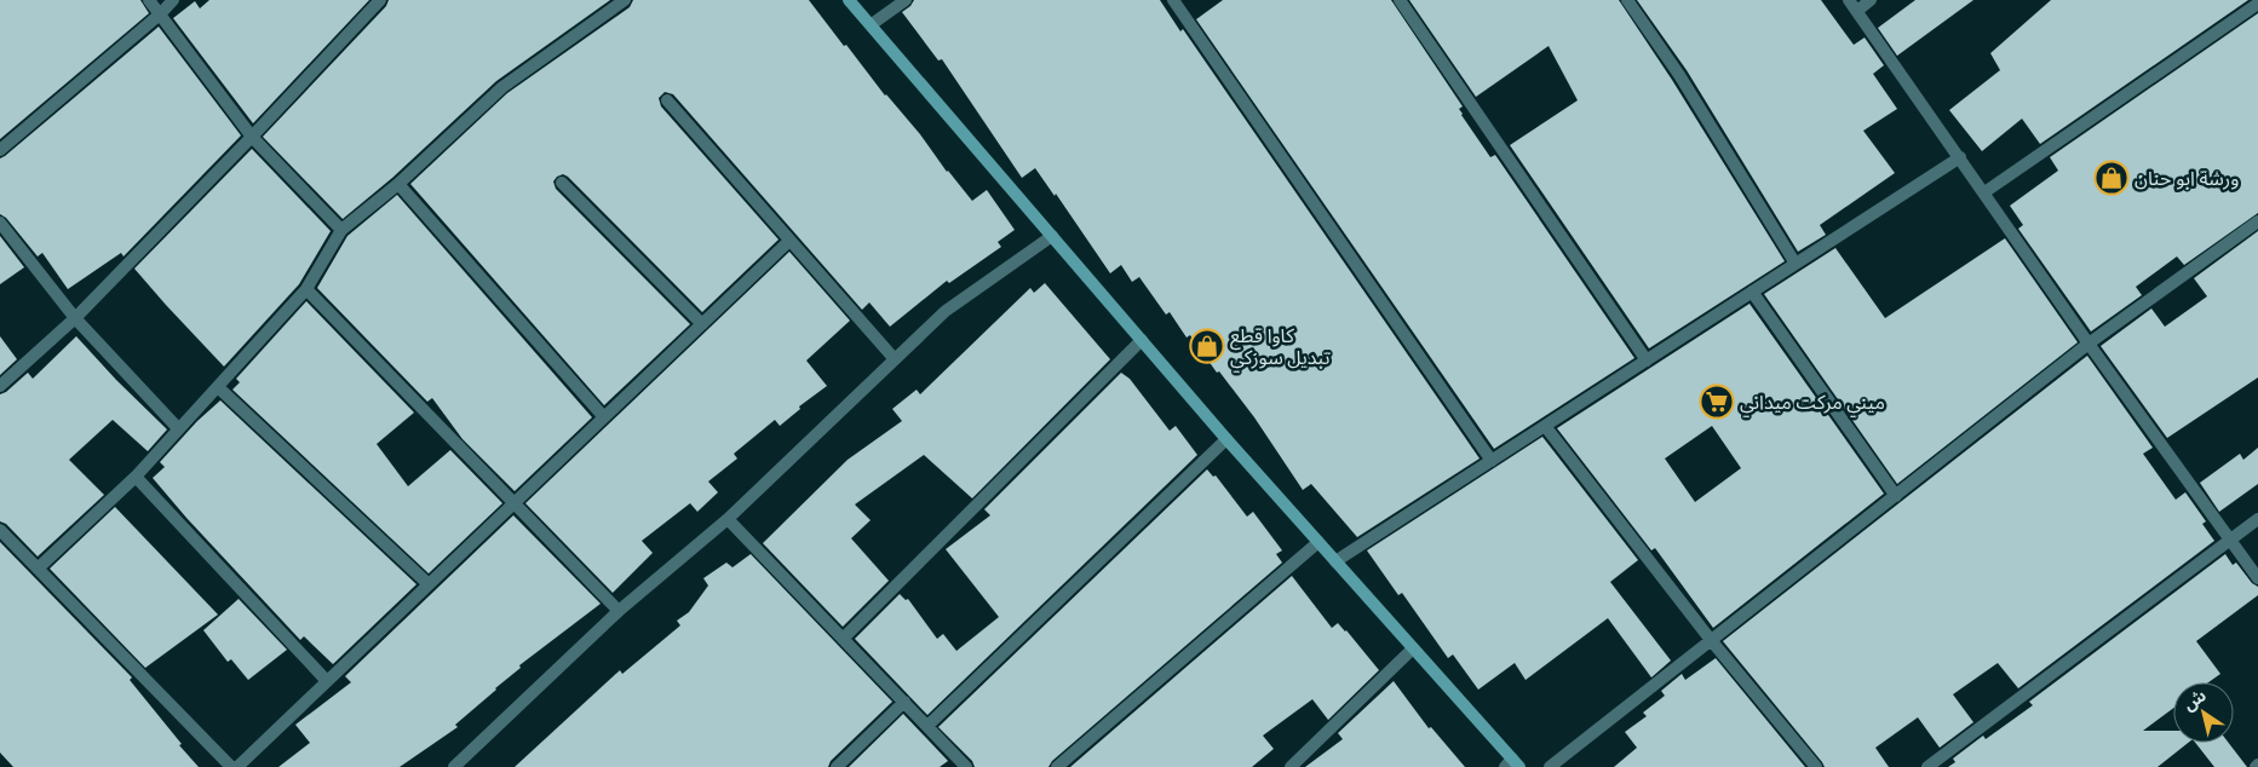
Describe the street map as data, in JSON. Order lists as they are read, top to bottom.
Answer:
{
  "places": {
    "shop": ["ورشة ابو حنان", "كاوا قطع تبديل سوزكي"],
    "supermarket": ["ميني مركت ميداني"]
  },
  "north": "top left"
}
